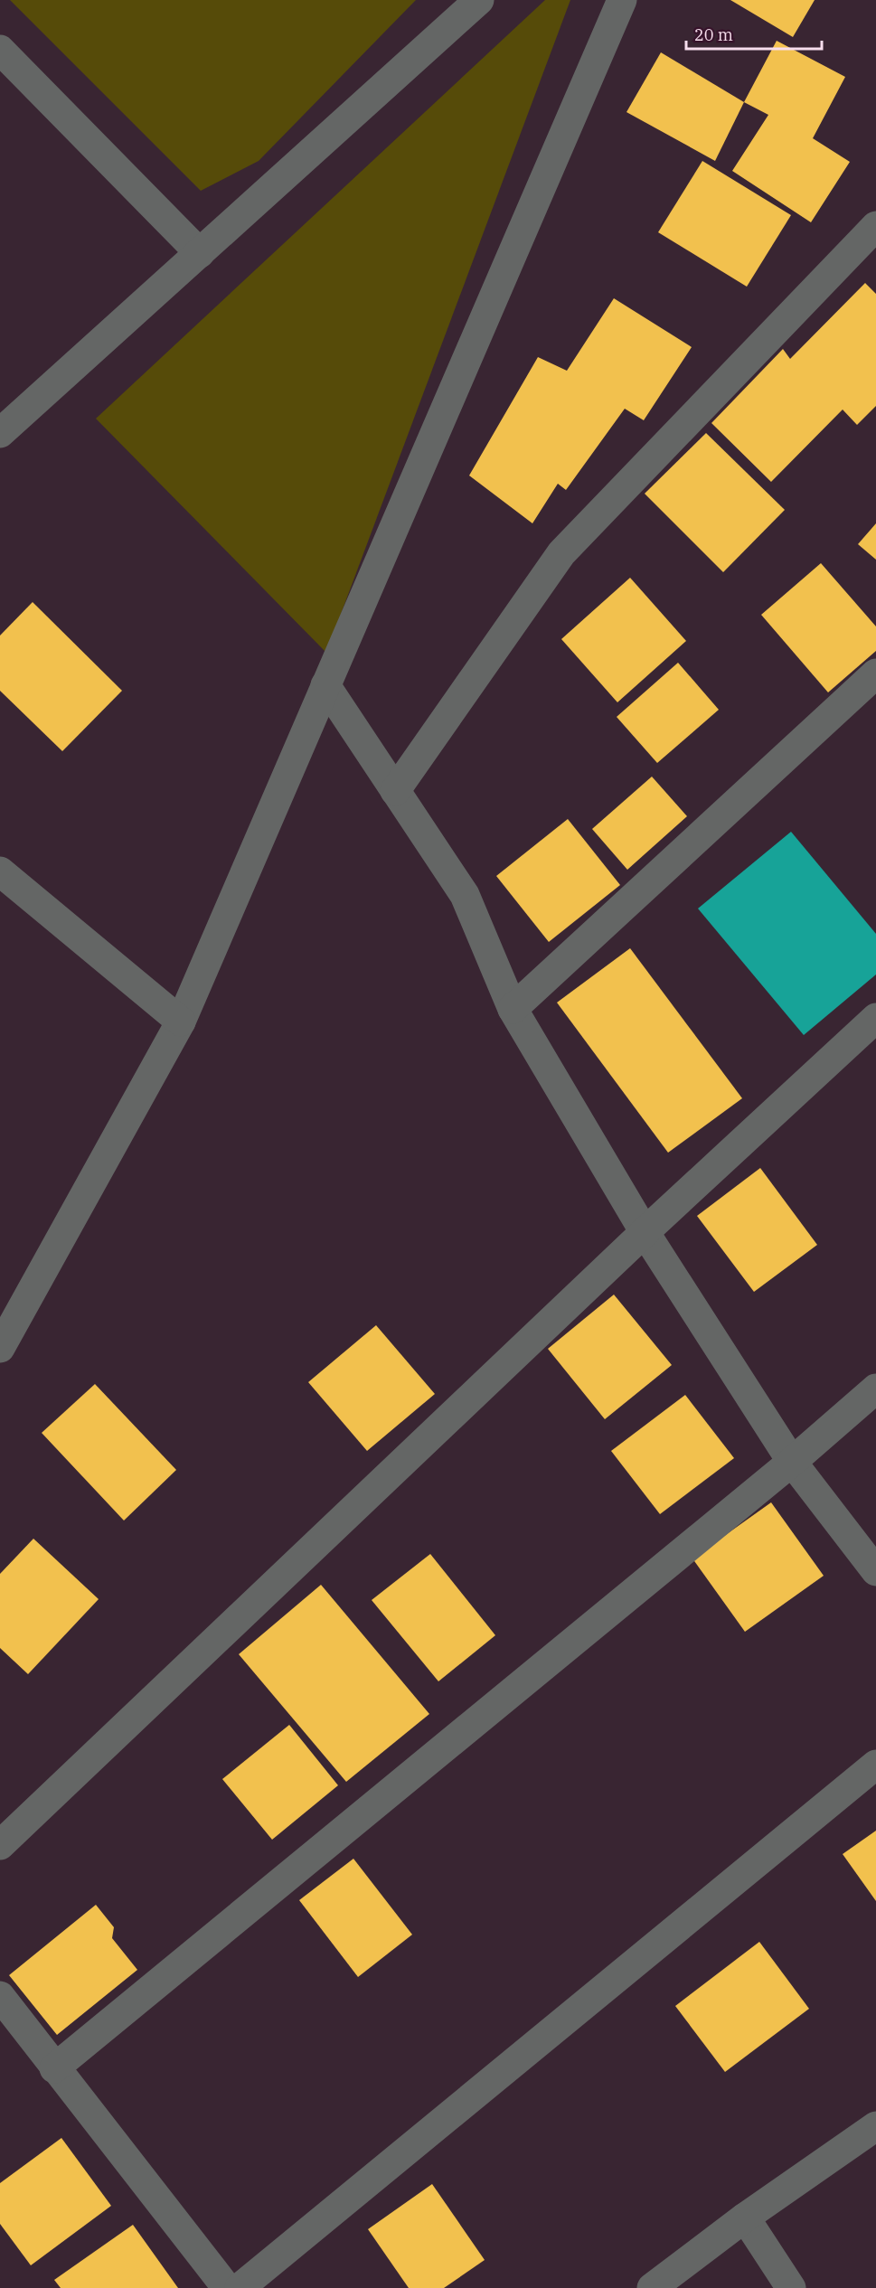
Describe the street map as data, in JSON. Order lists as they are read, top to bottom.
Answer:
{
  "scale_bar": "20 m"
}
